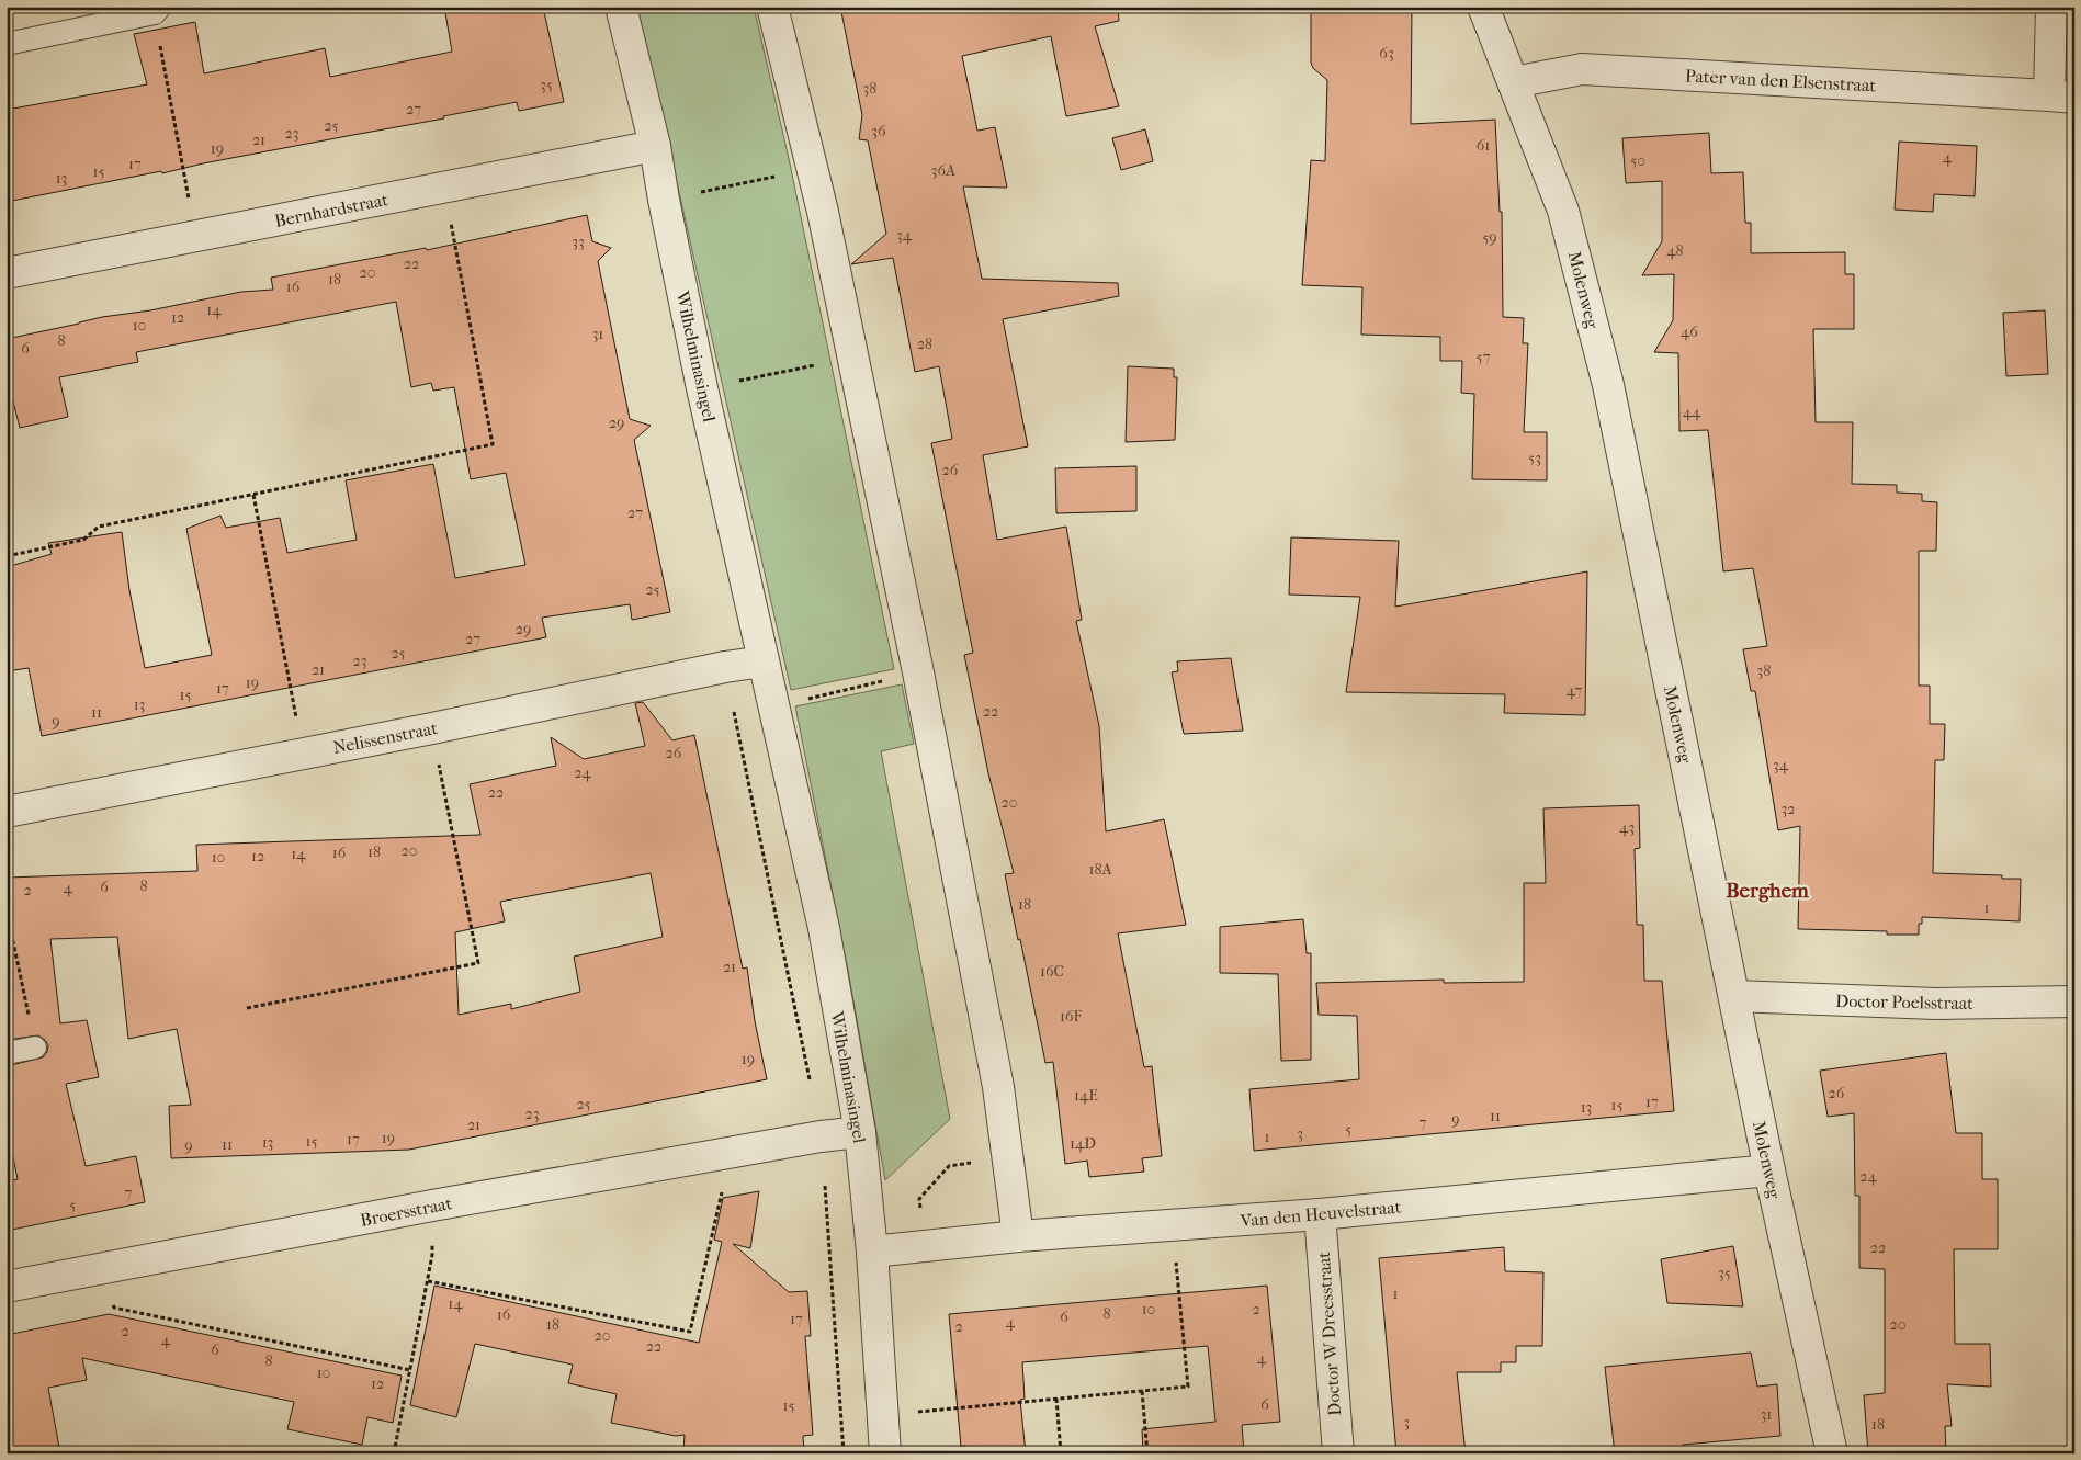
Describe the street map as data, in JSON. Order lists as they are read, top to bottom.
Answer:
{
  "streets": {
    "street": [
      "Pater van den Elsenstraat",
      "Bernhardstraat",
      "Molenweg",
      "Wilhelminasingel",
      "Nelissenstraat",
      "Doctor Poelsstraat",
      "Broersstraat",
      "Van den Heuvelstraat",
      "Doctor W Dreesstraat"
    ]
  },
  "crossings": [
    ["Pater van den Elsenstraat", "Molenweg"],
    ["Bernhardstraat", "Wilhelminasingel"],
    ["Molenweg", "Doctor Poelsstraat"],
    ["Molenweg", "Van den Heuvelstraat"],
    ["Wilhelminasingel", "Nelissenstraat"],
    ["Wilhelminasingel", "Broersstraat"],
    ["Wilhelminasingel", "Van den Heuvelstraat"],
    ["Van den Heuvelstraat", "Doctor W Dreesstraat"]
  ],
  "districts": ["Berghem"],
  "house_numbers": [
    "63",
    "35",
    "38",
    "27",
    "25",
    "36",
    "23",
    "21",
    "61",
    "19",
    "4",
    "50",
    "17",
    "36A",
    "15",
    "13",
    "34",
    "59",
    "33",
    "48",
    "22",
    "20",
    "18",
    "16",
    "14",
    "12",
    "10",
    "46",
    "31",
    "8",
    "28",
    "6",
    "57",
    "44",
    "29",
    "53",
    "26",
    "27",
    "25",
    "29",
    "27",
    "25",
    "23",
    "21",
    "38",
    "19",
    "17",
    "47",
    "15",
    "13",
    "22",
    "11",
    "9",
    "26",
    "34",
    "24",
    "22",
    "20",
    "32",
    "43",
    "20",
    "18",
    "16",
    "14",
    "12",
    "10",
    "18A",
    "8",
    "6",
    "4",
    "2",
    "18",
    "1",
    "21",
    "16C",
    "16F",
    "19",
    "26",
    "14E",
    "17",
    "25",
    "15",
    "13",
    "23",
    "11",
    "9",
    "7",
    "21",
    "5",
    "3",
    "1",
    "19",
    "17",
    "15",
    "13",
    "14D",
    "11",
    "9",
    "24",
    "7",
    "5",
    "22",
    "35",
    "1",
    "14",
    "10",
    "2",
    "8",
    "16",
    "6",
    "17",
    "4",
    "18",
    "20",
    "2",
    "2",
    "20",
    "4",
    "22",
    "6",
    "4",
    "8",
    "10",
    "12",
    "6",
    "15",
    "31",
    "3",
    "18"
  ]
}
